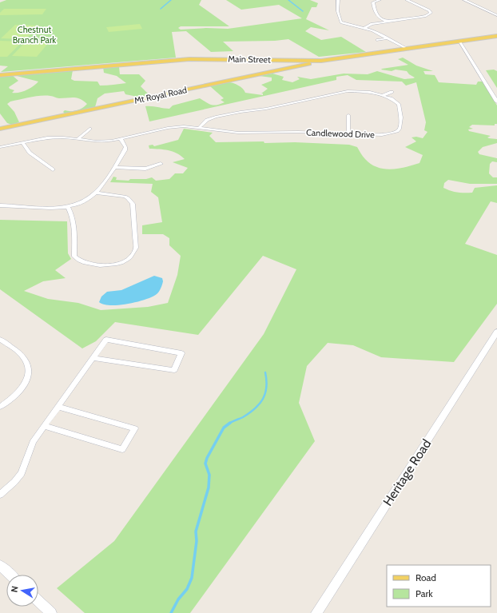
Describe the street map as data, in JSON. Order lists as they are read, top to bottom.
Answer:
{
  "streets": {
    "main road": ["Main Street", "Mt Royal Road"],
    "street": ["Candlewood Drive", "Heritage Road"]
  },
  "crossings": [
    ["Main Street", "Mt Royal Road"]
  ],
  "parks": ["Chestnut Branch Park"],
  "legend": ["Road", "Park"],
  "north": "left"
}
